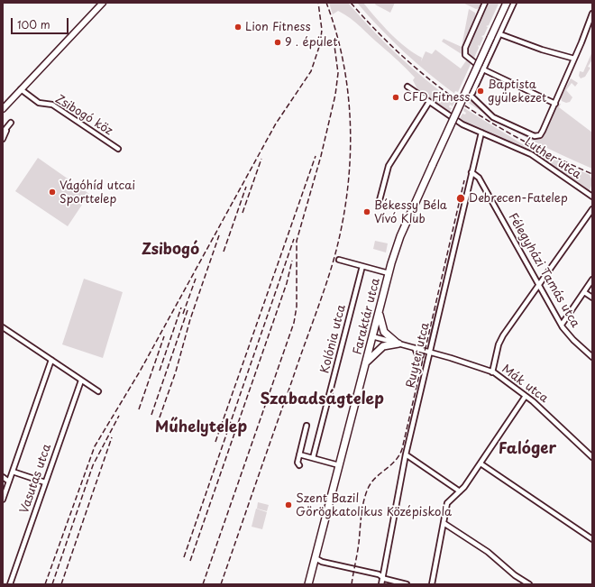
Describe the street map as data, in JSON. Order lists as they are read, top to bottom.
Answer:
{
  "streets": {
    "main road": ["Faraktár utca"],
    "street": [
      "Zsibogó köz",
      "Luther utca",
      "Félegyházi Tamás utca",
      "Kolónia utca",
      "Ruyter utca",
      "Mák utca",
      "Vasutas utca"
    ]
  },
  "crossings": [
    ["Luther utca", "Ruyter utca"],
    ["Félegyházi Tamás utca", "Ruyter utca"],
    ["Faraktár utca", "Mák utca"],
    ["Ruyter utca", "Mák utca"]
  ],
  "districts": [
    "Zsibogó",
    "Szabadságtelep",
    "Műhelytelep",
    "Falóger"
  ],
  "places": [
    "Lion Fitness",
    "9 . épület",
    "Baptista gyülekezet",
    "CFD Fitness",
    "Vágóhíd utcai Sporttelep",
    "Debrecen-Fatelep",
    "Békessy Béla Vívó Klub",
    "Szent Bazil Görögkatolikus Középiskola"
  ],
  "scale_bar": "100 m"
}
